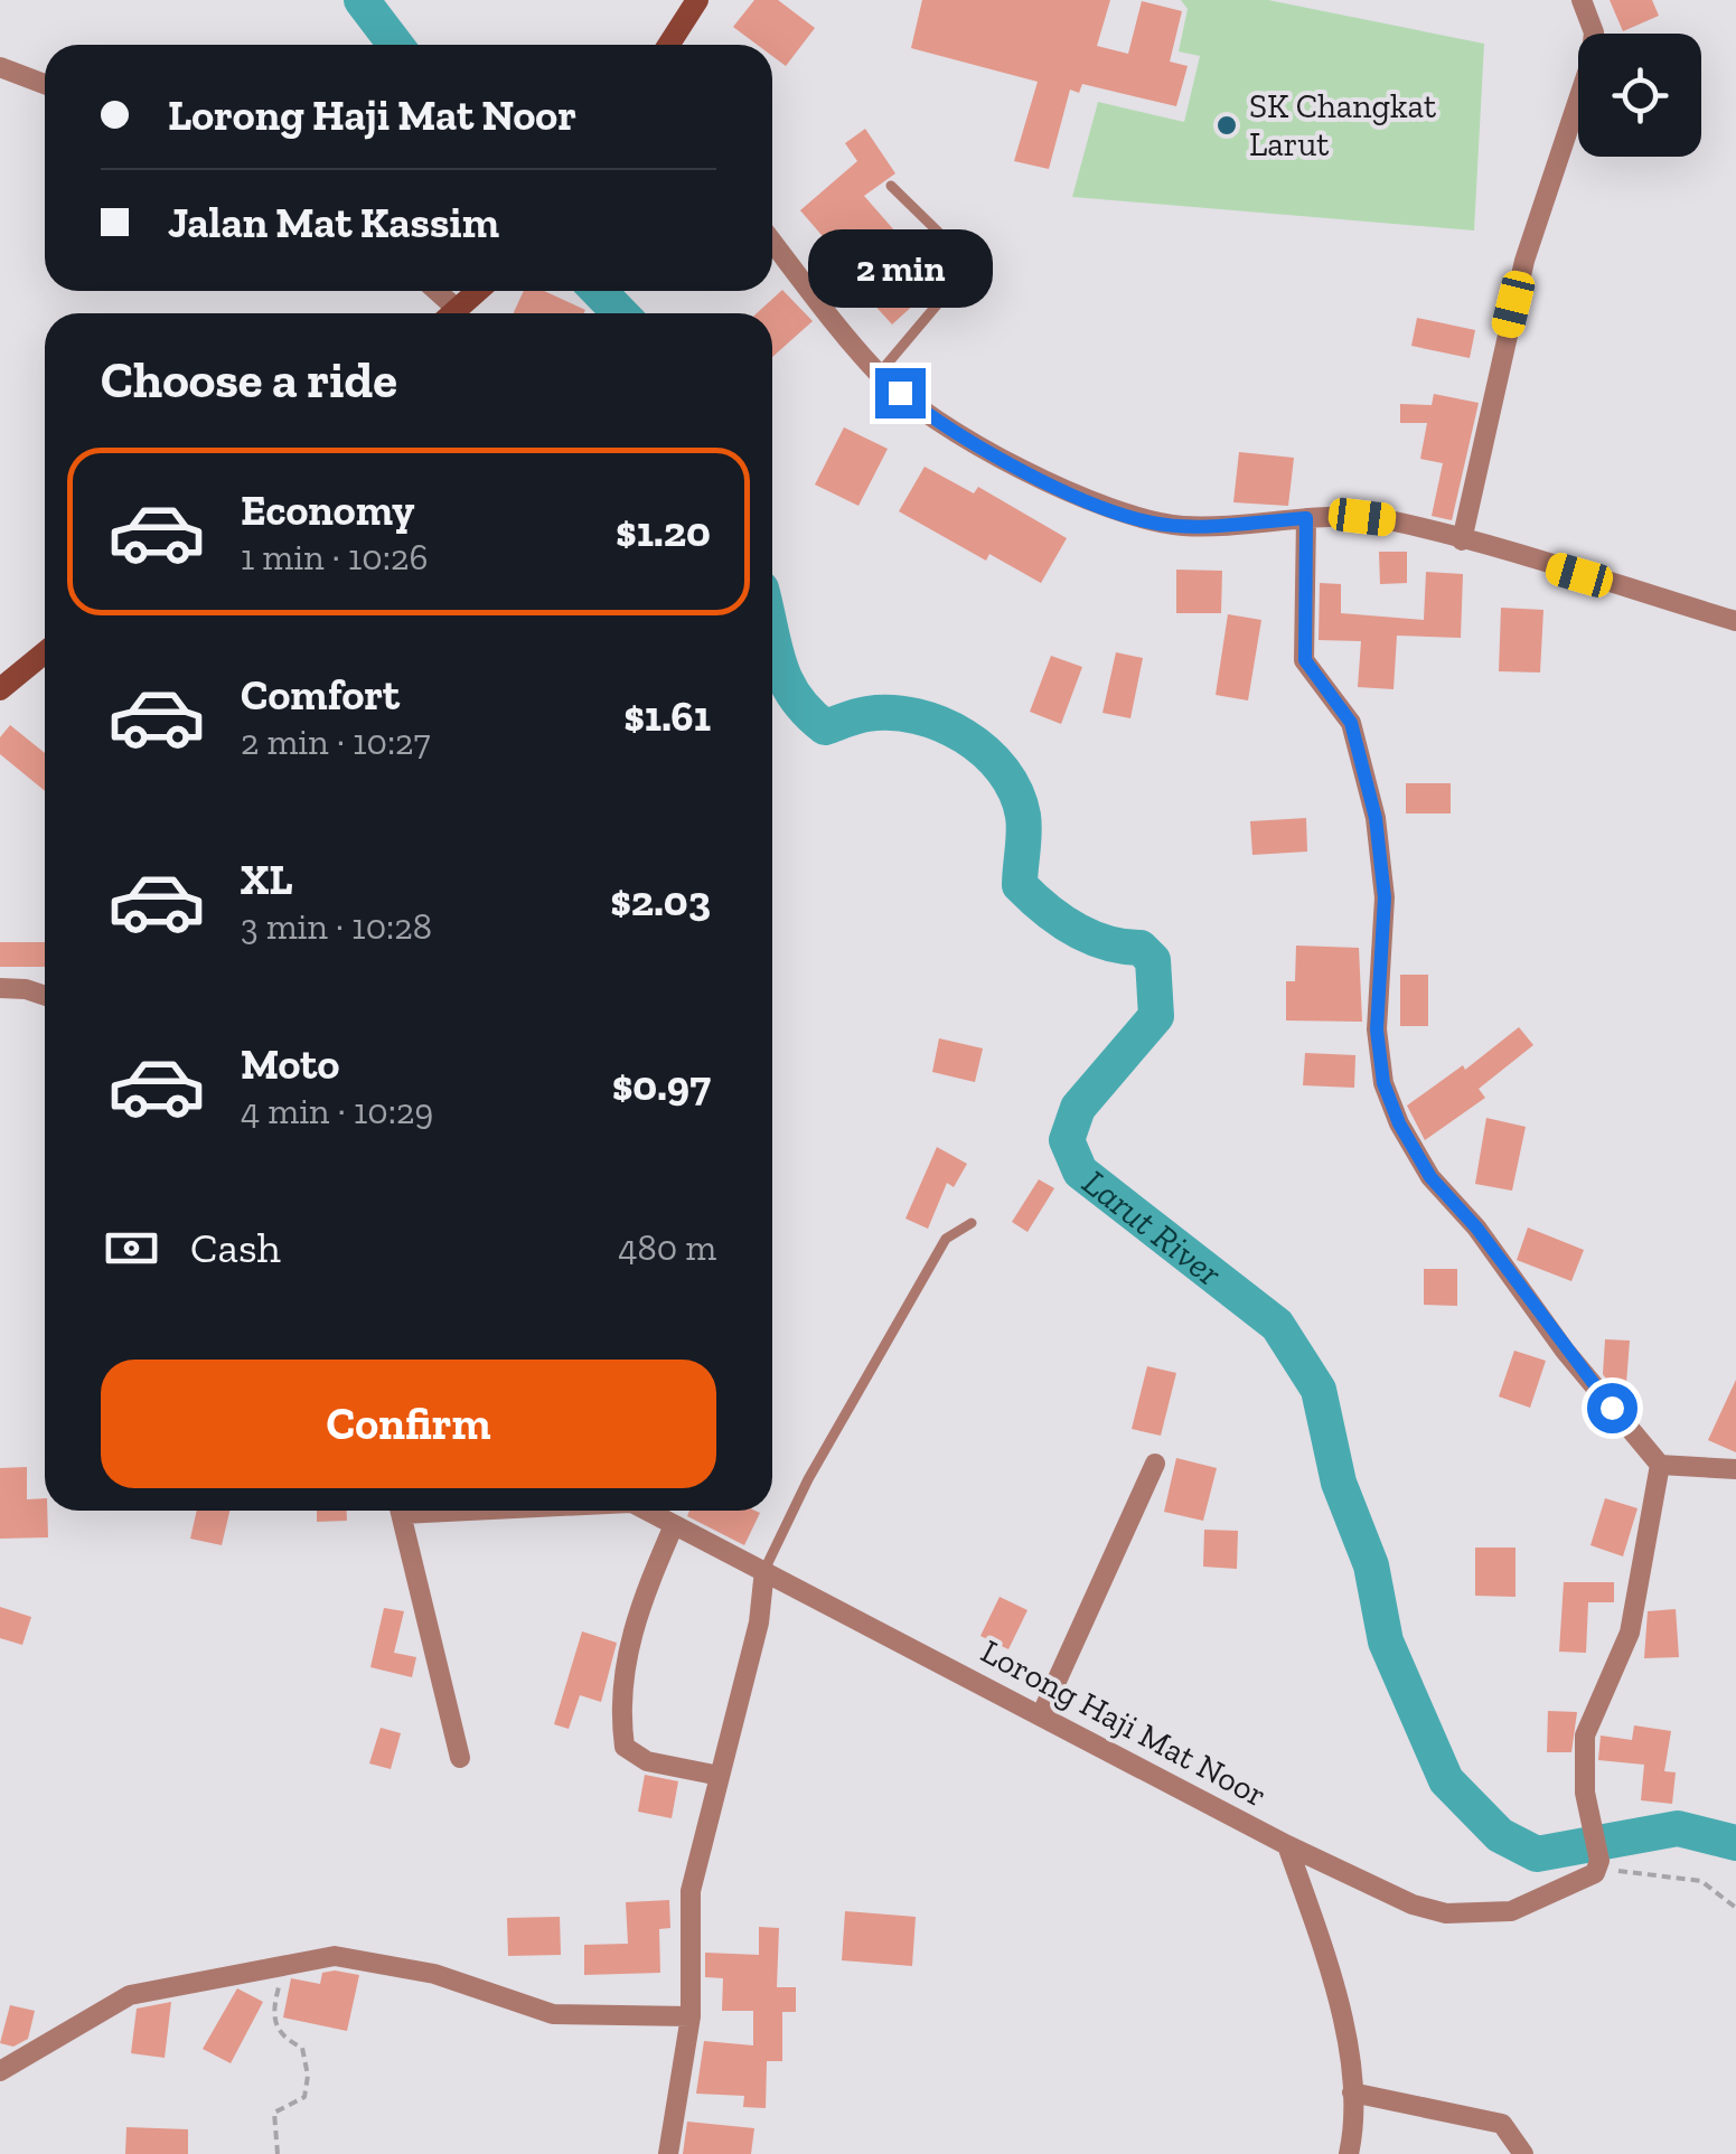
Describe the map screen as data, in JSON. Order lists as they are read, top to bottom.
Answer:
{
  "streets": {
    "street": ["Lorong Haji Mat Noor"]
  },
  "water": ["Larut River"],
  "places": ["SK Changkat Larut"],
  "page": {
    "banner": ["Lorong Haji Mat Noor", "Jalan Mat Kassim"],
    "bubble": "2 min",
    "heading": "Choose a ride",
    "list": [
      {
        "name": "Economy",
        "note": "1 min · 10:26",
        "value": "$1.20"
      },
      {
        "name": "Comfort",
        "note": "2 min · 10:27",
        "value": "$1.61"
      },
      {
        "name": "XL",
        "note": "3 min · 10:28",
        "value": "$2.03"
      },
      {
        "name": "Moto",
        "note": "4 min · 10:29",
        "value": "$0.97"
      }
    ],
    "pay": ["Cash", "480 m"],
    "buttons": "Confirm"
  }
}
